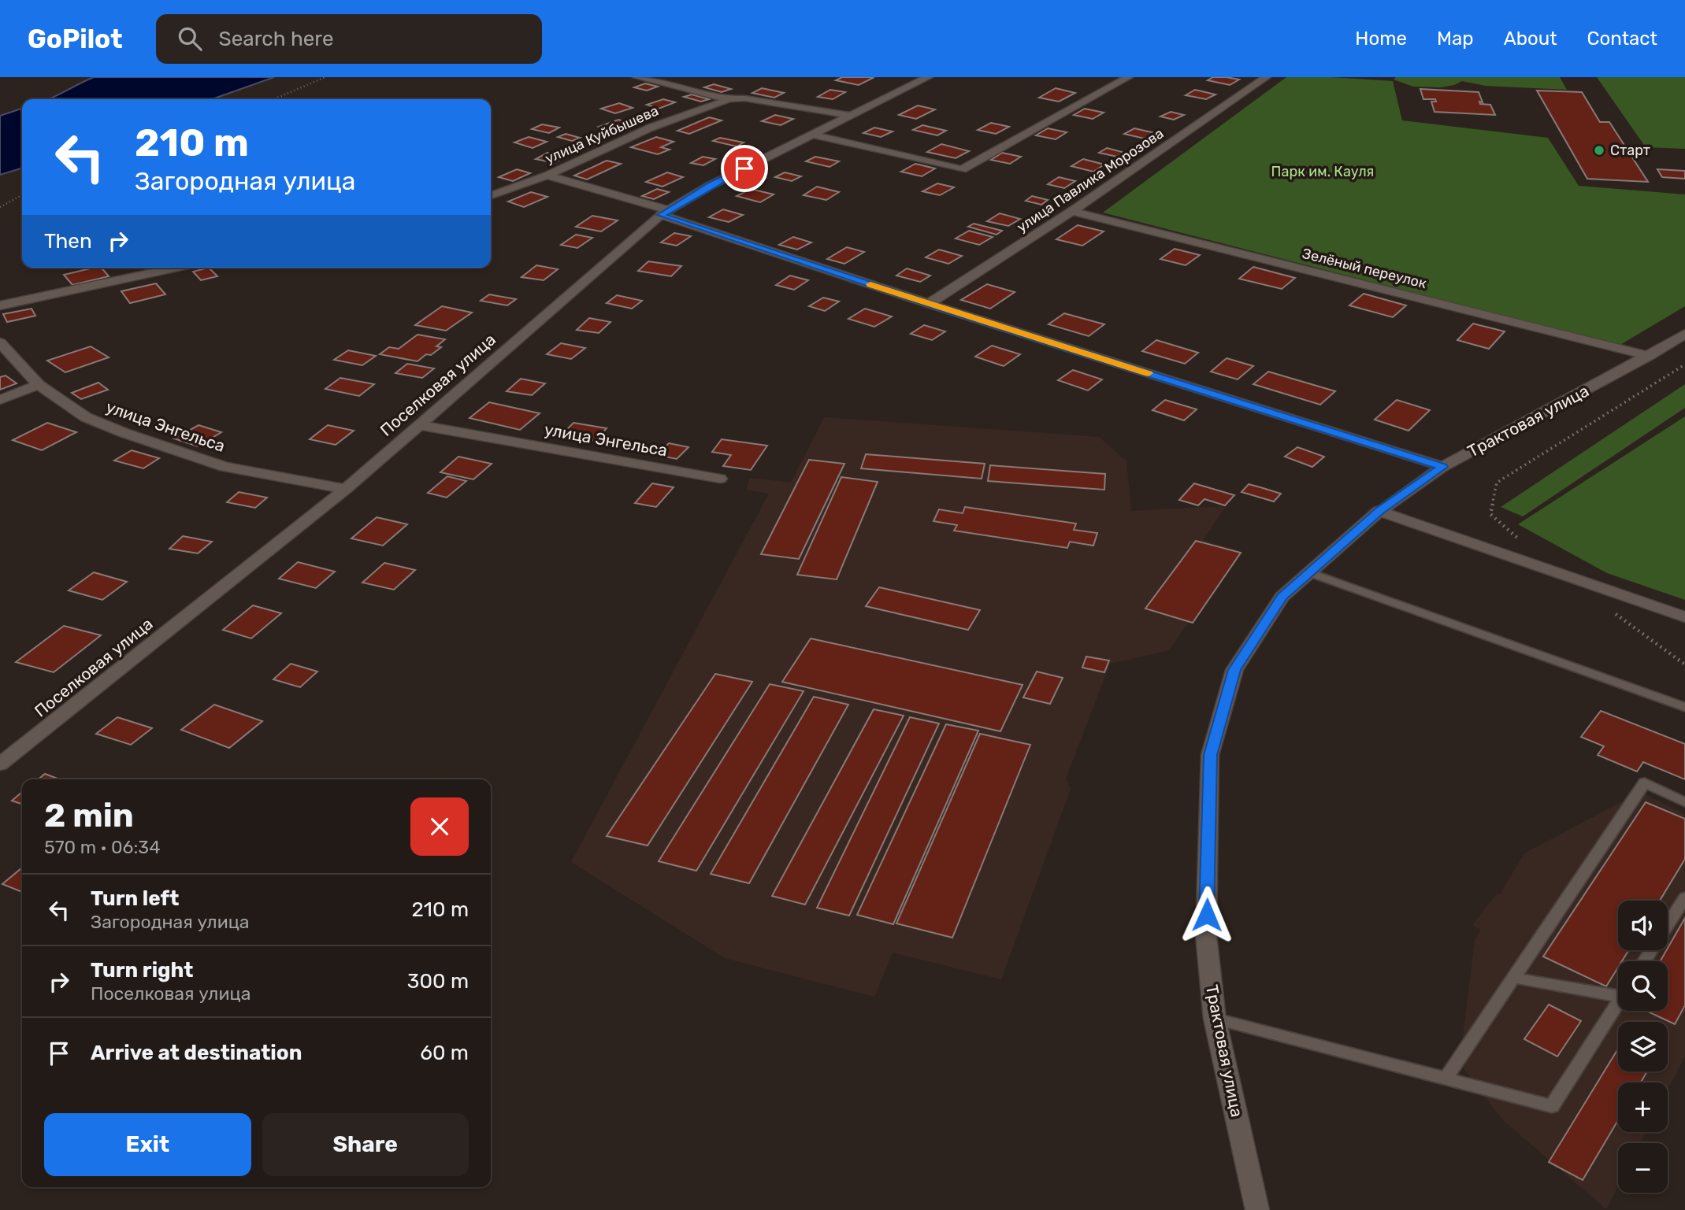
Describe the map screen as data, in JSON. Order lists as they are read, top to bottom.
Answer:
{
  "streets": {
    "street": [
      "улица Куйбышева",
      "улица Павлика Морозова",
      "Зелёный переулок",
      "Поселковая улица",
      "Трактовая улица",
      "улица Энгельса"
    ]
  },
  "crossings": [
    ["улица Павлика Морозова", "Зелёный переулок"],
    ["Зелёный переулок", "Трактовая улица"],
    ["Поселковая улица", "улица Энгельса"]
  ],
  "parks": ["Парк им. Кауля"],
  "places": ["Старт"],
  "page": {
    "header": "GoPilot",
    "search": "Search here",
    "nav": [
      "Home",
      "Map",
      "About",
      "Contact"
    ],
    "turn": ["210 m", "Загородная улица"],
    "then": "Then",
    "heading": ["2 min", "570 m · 06:34"],
    "list": [
      {
        "name": "Turn left",
        "note": "Загородная улица",
        "value": "210 m"
      },
      {
        "name": "Turn right",
        "note": "Поселковая улица",
        "value": "300 m"
      },
      {
        "name": "Arrive at destination",
        "value": "60 m"
      }
    ],
    "map_buttons": ["+", "−"],
    "buttons": ["Exit", "Share"]
  }
}
